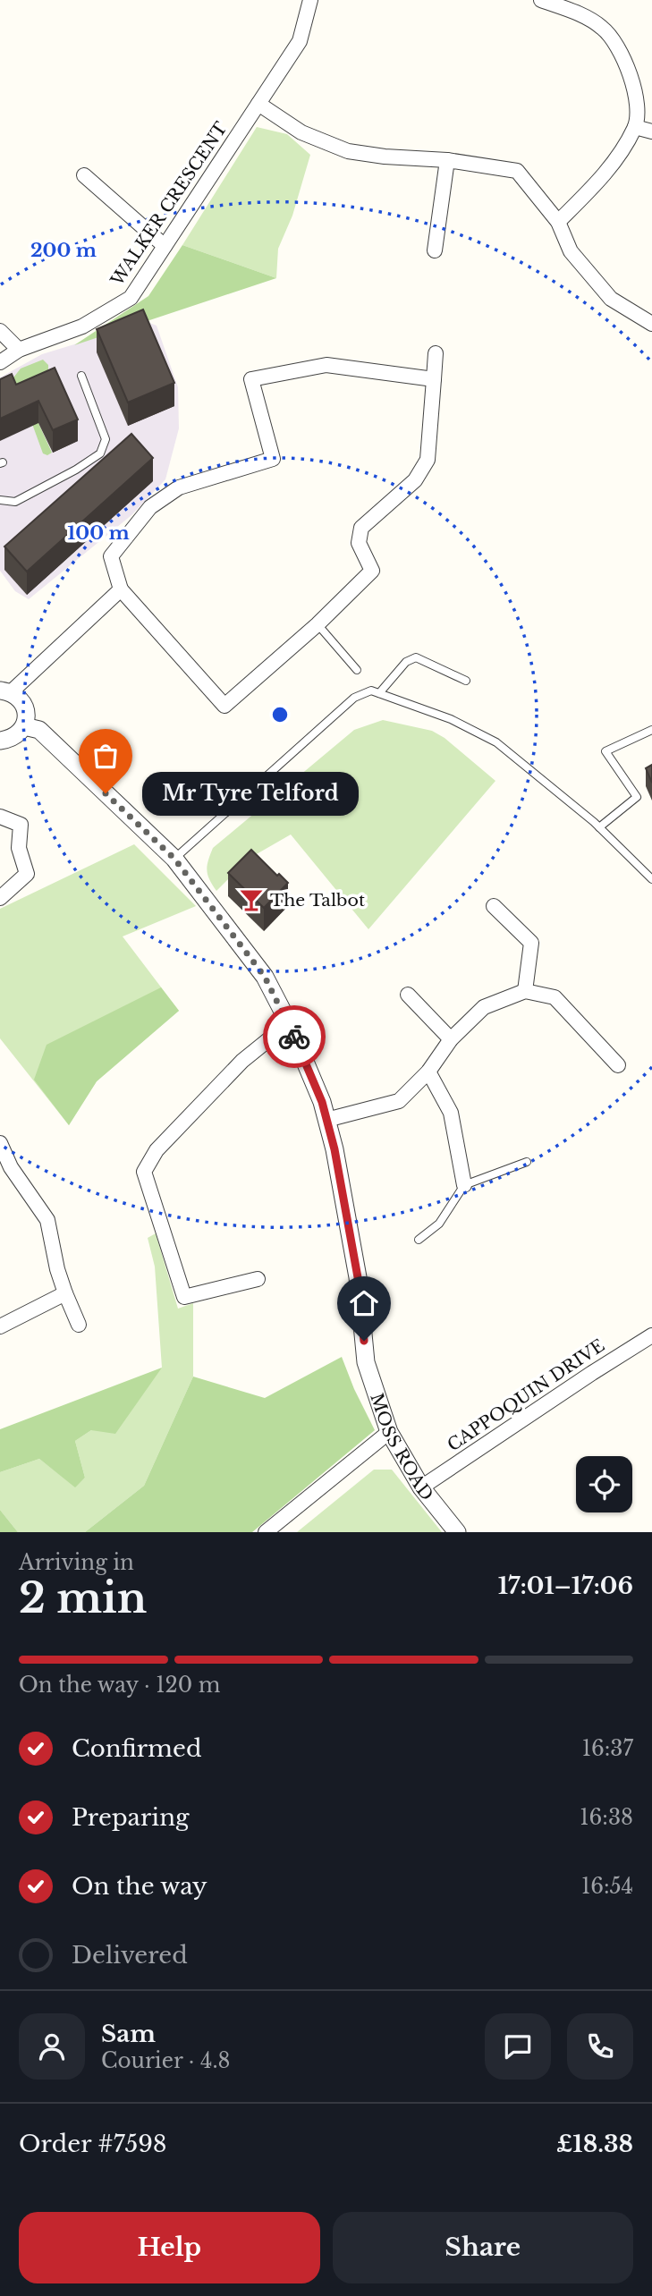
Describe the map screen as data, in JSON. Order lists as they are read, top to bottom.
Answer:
{
  "streets": {
    "street": ["WALKER CRESCENT", "CAPPOQUIN DRIVE", "MOSS ROAD"]
  },
  "crossings": [
    ["CAPPOQUIN DRIVE", "MOSS ROAD"]
  ],
  "places": {
    "other": ["Mr Tyre Telford"],
    "bar": ["The Talbot"]
  },
  "page": {
    "bubble": "Mr Tyre Telford",
    "heading": ["2 min", "Arriving in", "17:01–17:06"],
    "panel": [
      "Sam",
      "Courier · 4.8",
      "Order #7598",
      "£18.38"
    ],
    "bar": "On the way · 120 m",
    "list": [
      ["Confirmed", "16:37"],
      ["Preparing", "16:38"],
      ["On the way", "16:54"],
      "Delivered"
    ],
    "buttons": ["Help", "Share"]
  },
  "rings": ["200 m", "100 m"]
}
